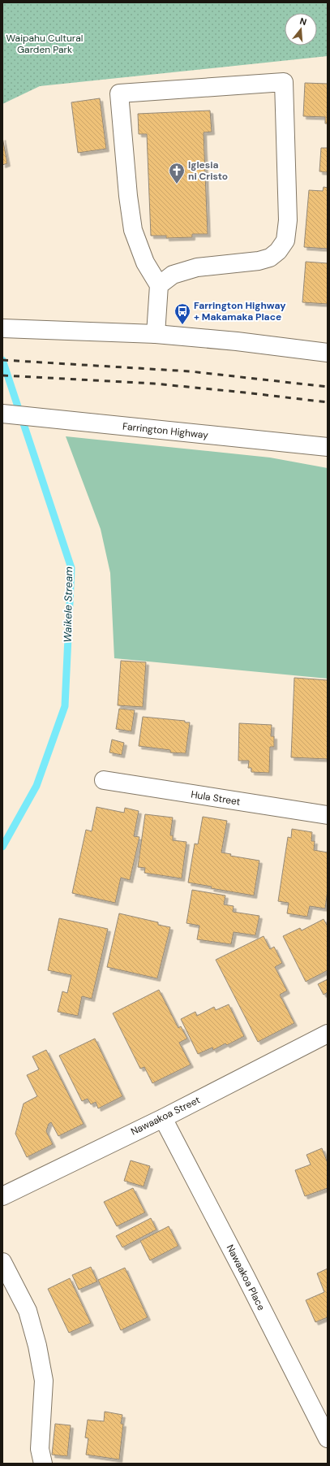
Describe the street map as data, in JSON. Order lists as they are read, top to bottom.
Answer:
{
  "streets": {
    "street": [
      "Farrington Highway",
      "Hula Street",
      "Nawaakoa Street",
      "Nawaakoa Place"
    ]
  },
  "crossings": [
    ["Nawaakoa Street", "Nawaakoa Place"]
  ],
  "water": ["Waikele Stream"],
  "parks": ["Waipahu Cultural Garden Park"],
  "places": {
    "church": ["Iglesia ni Cristo"],
    "bus stop": ["Farrington Highway + Makamaka Place"]
  },
  "north": "top"
}
